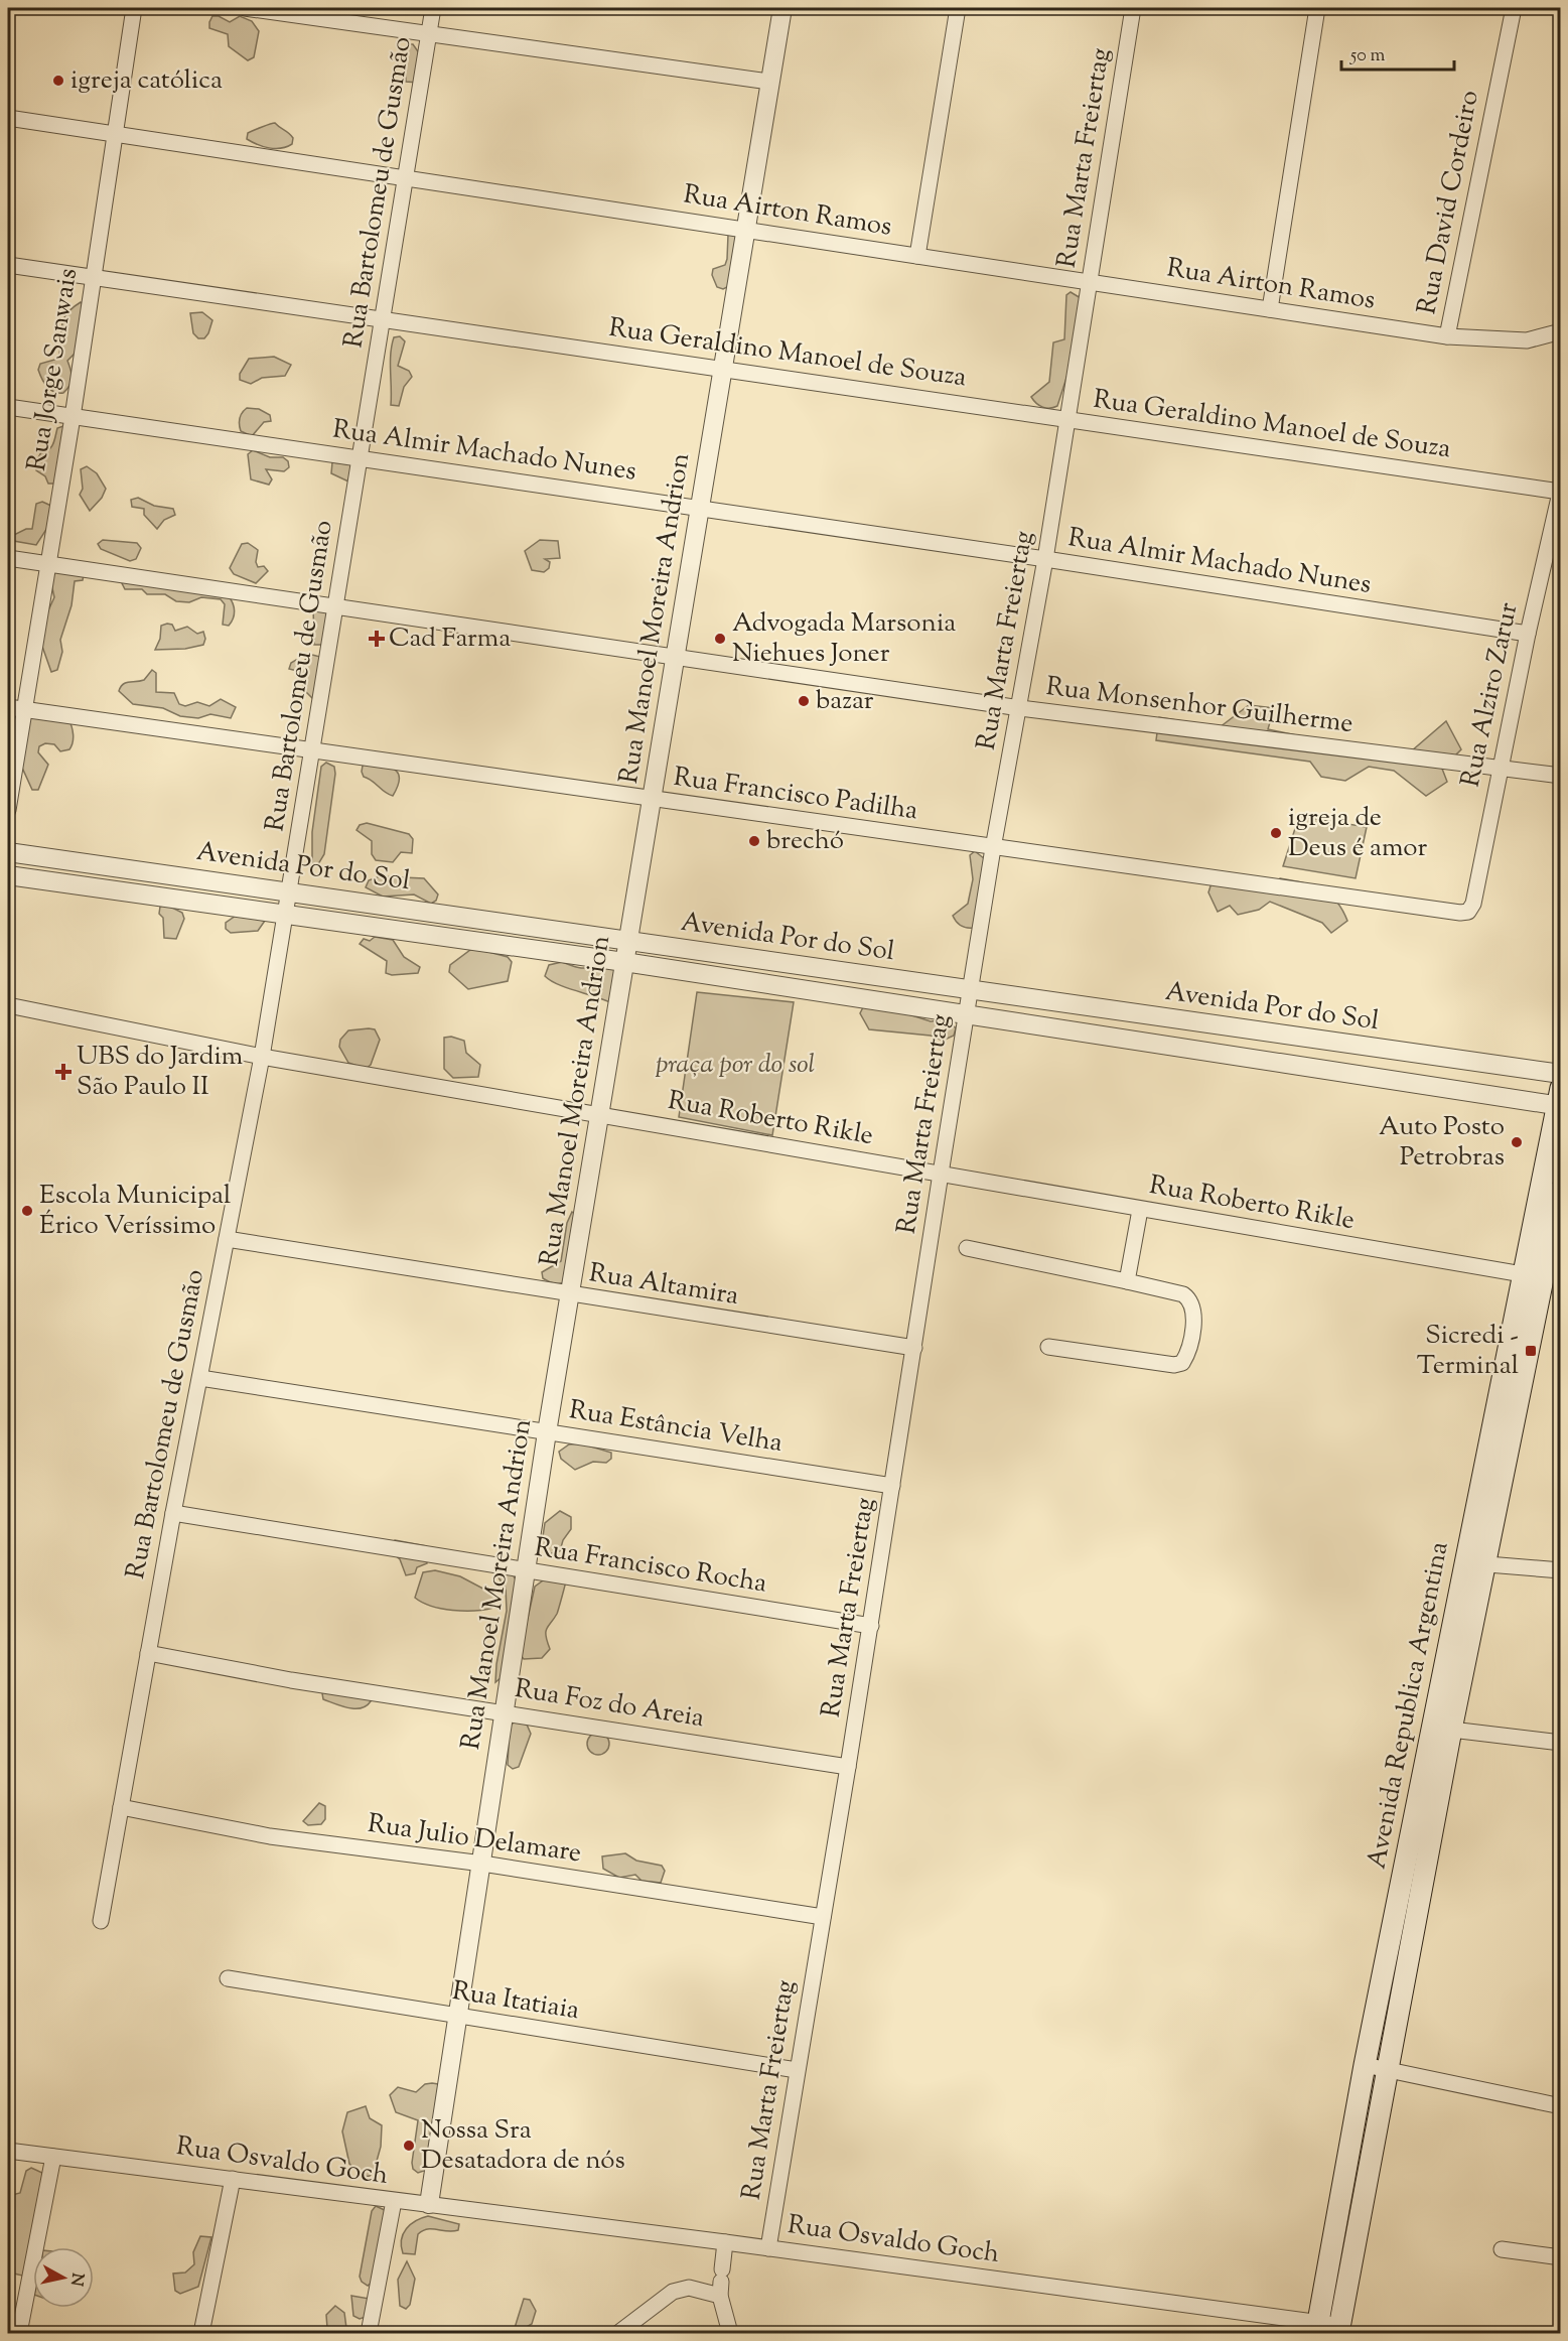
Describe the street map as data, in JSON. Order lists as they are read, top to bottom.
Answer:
{
  "streets": {
    "main road": ["Avenida Republica Argentina"],
    "street": [
      "Rua Marta Freiertag",
      "Rua Bartolomeu de Gusmão",
      "Rua David Cordeiro",
      "Rua Airton Ramos",
      "Rua Geraldino Manoel de Souza",
      "Rua Jorge Sanwais",
      "Rua Almir Machado Nunes",
      "Rua Manoel Moreira Andrion",
      "Rua Alziro Zarur",
      "Rua Monsenhor Guilherme",
      "Rua Francisco Padilha",
      "Avenida Por do Sol",
      "Rua Roberto Rikle",
      "Rua Altamira",
      "Rua Estância Velha",
      "Rua Francisco Rocha",
      "Rua Foz do Areia",
      "Rua Julio Delamare",
      "Rua Itatiaia",
      "Rua Osvaldo Goch"
    ]
  },
  "crossings": [
    ["Rua Marta Freiertag", "Rua Airton Ramos"],
    ["Rua Marta Freiertag", "Rua Geraldino Manoel de Souza"],
    ["Rua Marta Freiertag", "Rua Almir Machado Nunes"],
    ["Rua Marta Freiertag", "Rua Monsenhor Guilherme"],
    ["Rua Marta Freiertag", "Rua Francisco Padilha"],
    ["Rua Marta Freiertag", "Avenida Por do Sol"],
    ["Rua Marta Freiertag", "Rua Roberto Rikle"],
    ["Rua Marta Freiertag", "Rua Altamira"],
    ["Rua Marta Freiertag", "Rua Estância Velha"],
    ["Rua Marta Freiertag", "Rua Francisco Rocha"],
    ["Rua Marta Freiertag", "Rua Foz do Areia"],
    ["Rua Marta Freiertag", "Rua Julio Delamare"],
    ["Rua Marta Freiertag", "Rua Itatiaia"],
    ["Rua Marta Freiertag", "Rua Osvaldo Goch"],
    ["Rua Bartolomeu de Gusmão", "Rua Airton Ramos"],
    ["Rua Bartolomeu de Gusmão", "Rua Geraldino Manoel de Souza"],
    ["Rua Bartolomeu de Gusmão", "Rua Almir Machado Nunes"],
    ["Rua Bartolomeu de Gusmão", "Rua Monsenhor Guilherme"],
    ["Rua Bartolomeu de Gusmão", "Rua Francisco Padilha"],
    ["Rua Bartolomeu de Gusmão", "Avenida Por do Sol"],
    ["Rua Bartolomeu de Gusmão", "Rua Roberto Rikle"],
    ["Rua Bartolomeu de Gusmão", "Rua Altamira"],
    ["Rua Bartolomeu de Gusmão", "Rua Estância Velha"],
    ["Rua Bartolomeu de Gusmão", "Rua Francisco Rocha"],
    ["Rua Bartolomeu de Gusmão", "Rua Foz do Areia"],
    ["Rua Bartolomeu de Gusmão", "Rua Julio Delamare"],
    ["Rua David Cordeiro", "Rua Airton Ramos"],
    ["Rua Airton Ramos", "Rua Jorge Sanwais"],
    ["Rua Airton Ramos", "Rua Manoel Moreira Andrion"],
    ["Rua Geraldino Manoel de Souza", "Rua Jorge Sanwais"],
    ["Rua Geraldino Manoel de Souza", "Rua Manoel Moreira Andrion"],
    ["Rua Geraldino Manoel de Souza", "Rua Alziro Zarur"],
    ["Rua Jorge Sanwais", "Rua Almir Machado Nunes"],
    ["Rua Jorge Sanwais", "Rua Monsenhor Guilherme"],
    ["Rua Jorge Sanwais", "Rua Francisco Padilha"],
    ["Rua Almir Machado Nunes", "Rua Manoel Moreira Andrion"],
    ["Rua Almir Machado Nunes", "Rua Alziro Zarur"],
    ["Rua Manoel Moreira Andrion", "Rua Monsenhor Guilherme"],
    ["Rua Manoel Moreira Andrion", "Rua Francisco Padilha"],
    ["Rua Manoel Moreira Andrion", "Avenida Por do Sol"],
    ["Rua Manoel Moreira Andrion", "Rua Roberto Rikle"],
    ["Rua Manoel Moreira Andrion", "Rua Altamira"],
    ["Rua Manoel Moreira Andrion", "Rua Estância Velha"],
    ["Rua Manoel Moreira Andrion", "Rua Francisco Rocha"],
    ["Rua Manoel Moreira Andrion", "Rua Foz do Areia"],
    ["Rua Manoel Moreira Andrion", "Rua Julio Delamare"],
    ["Rua Manoel Moreira Andrion", "Rua Itatiaia"],
    ["Rua Manoel Moreira Andrion", "Rua Osvaldo Goch"],
    ["Rua Alziro Zarur", "Rua Monsenhor Guilherme"],
    ["Rua Alziro Zarur", "Rua Francisco Padilha"],
    ["Avenida Por do Sol", "Avenida Republica Argentina"],
    ["Rua Roberto Rikle", "Avenida Republica Argentina"],
    ["Avenida Republica Argentina", "Rua Osvaldo Goch"]
  ],
  "parks": ["praça por do sol"],
  "places": {
    "other": [
      "igreja católica",
      "Advogada Marsonia Niehues Joner",
      "bazar",
      "igreja de Deus é amor",
      "brechó",
      "Auto Posto Petrobras",
      "Escola Municipal Érico Veríssimo",
      "Nossa Sra Desatadora de nós"
    ],
    "health": ["Cad Farma", "UBS do Jardim São Paulo II"],
    "transit": ["Sicredi - Terminal"]
  },
  "scale_bar": "50 m",
  "north": "right"
}
